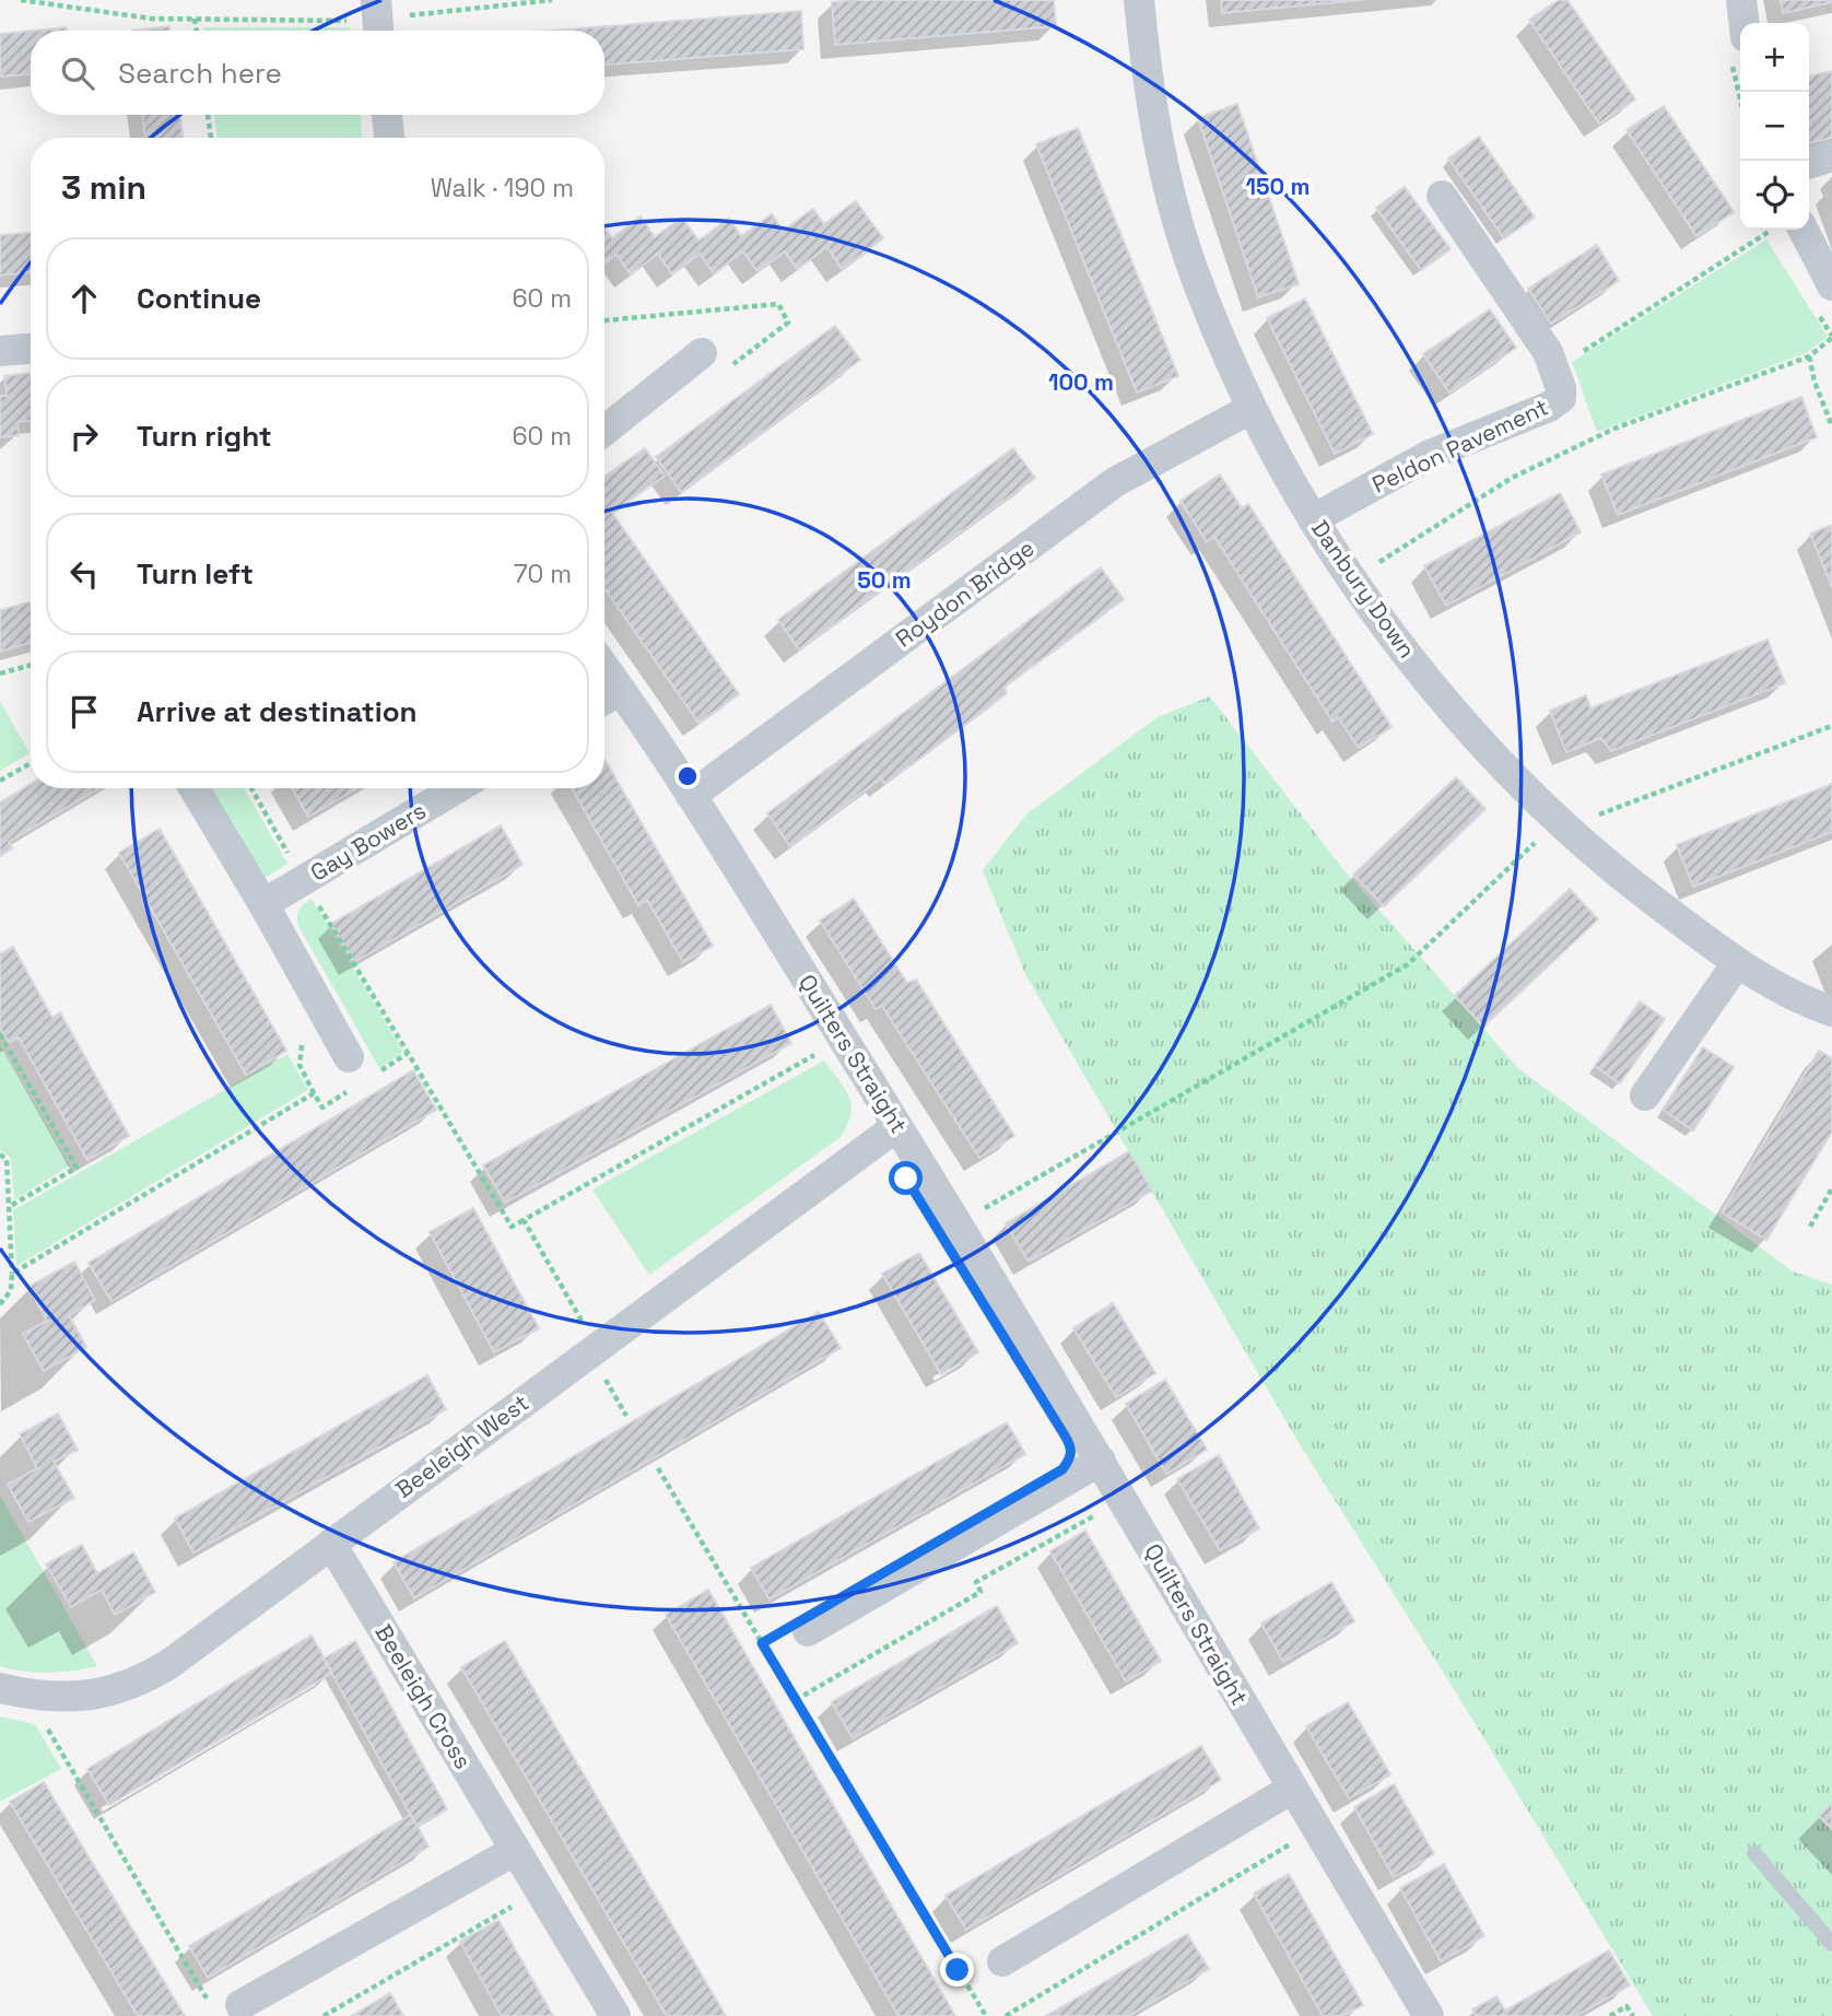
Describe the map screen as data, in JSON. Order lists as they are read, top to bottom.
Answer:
{
  "streets": {
    "street": [
      "Peldon Pavement",
      "Danbury Down",
      "Roydon Bridge",
      "Gay Bowers",
      "Quilters Straight",
      "Beeleigh West",
      "Beeleigh Cross"
    ]
  },
  "crossings": [
    ["Peldon Pavement", "Danbury Down"],
    ["Danbury Down", "Roydon Bridge"],
    ["Roydon Bridge", "Quilters Straight"],
    ["Quilters Straight", "Beeleigh West"],
    ["Beeleigh West", "Beeleigh Cross"]
  ],
  "page": {
    "map_buttons": ["+", "−"],
    "search": "Search here",
    "heading": ["3 min", "Walk · 190 m"],
    "list": [
      ["Continue", "60 m"],
      ["Turn right", "60 m"],
      ["Turn left", "70 m"],
      "Arrive at destination"
    ]
  },
  "rings": ["150 m", "100 m", "50 m"]
}
